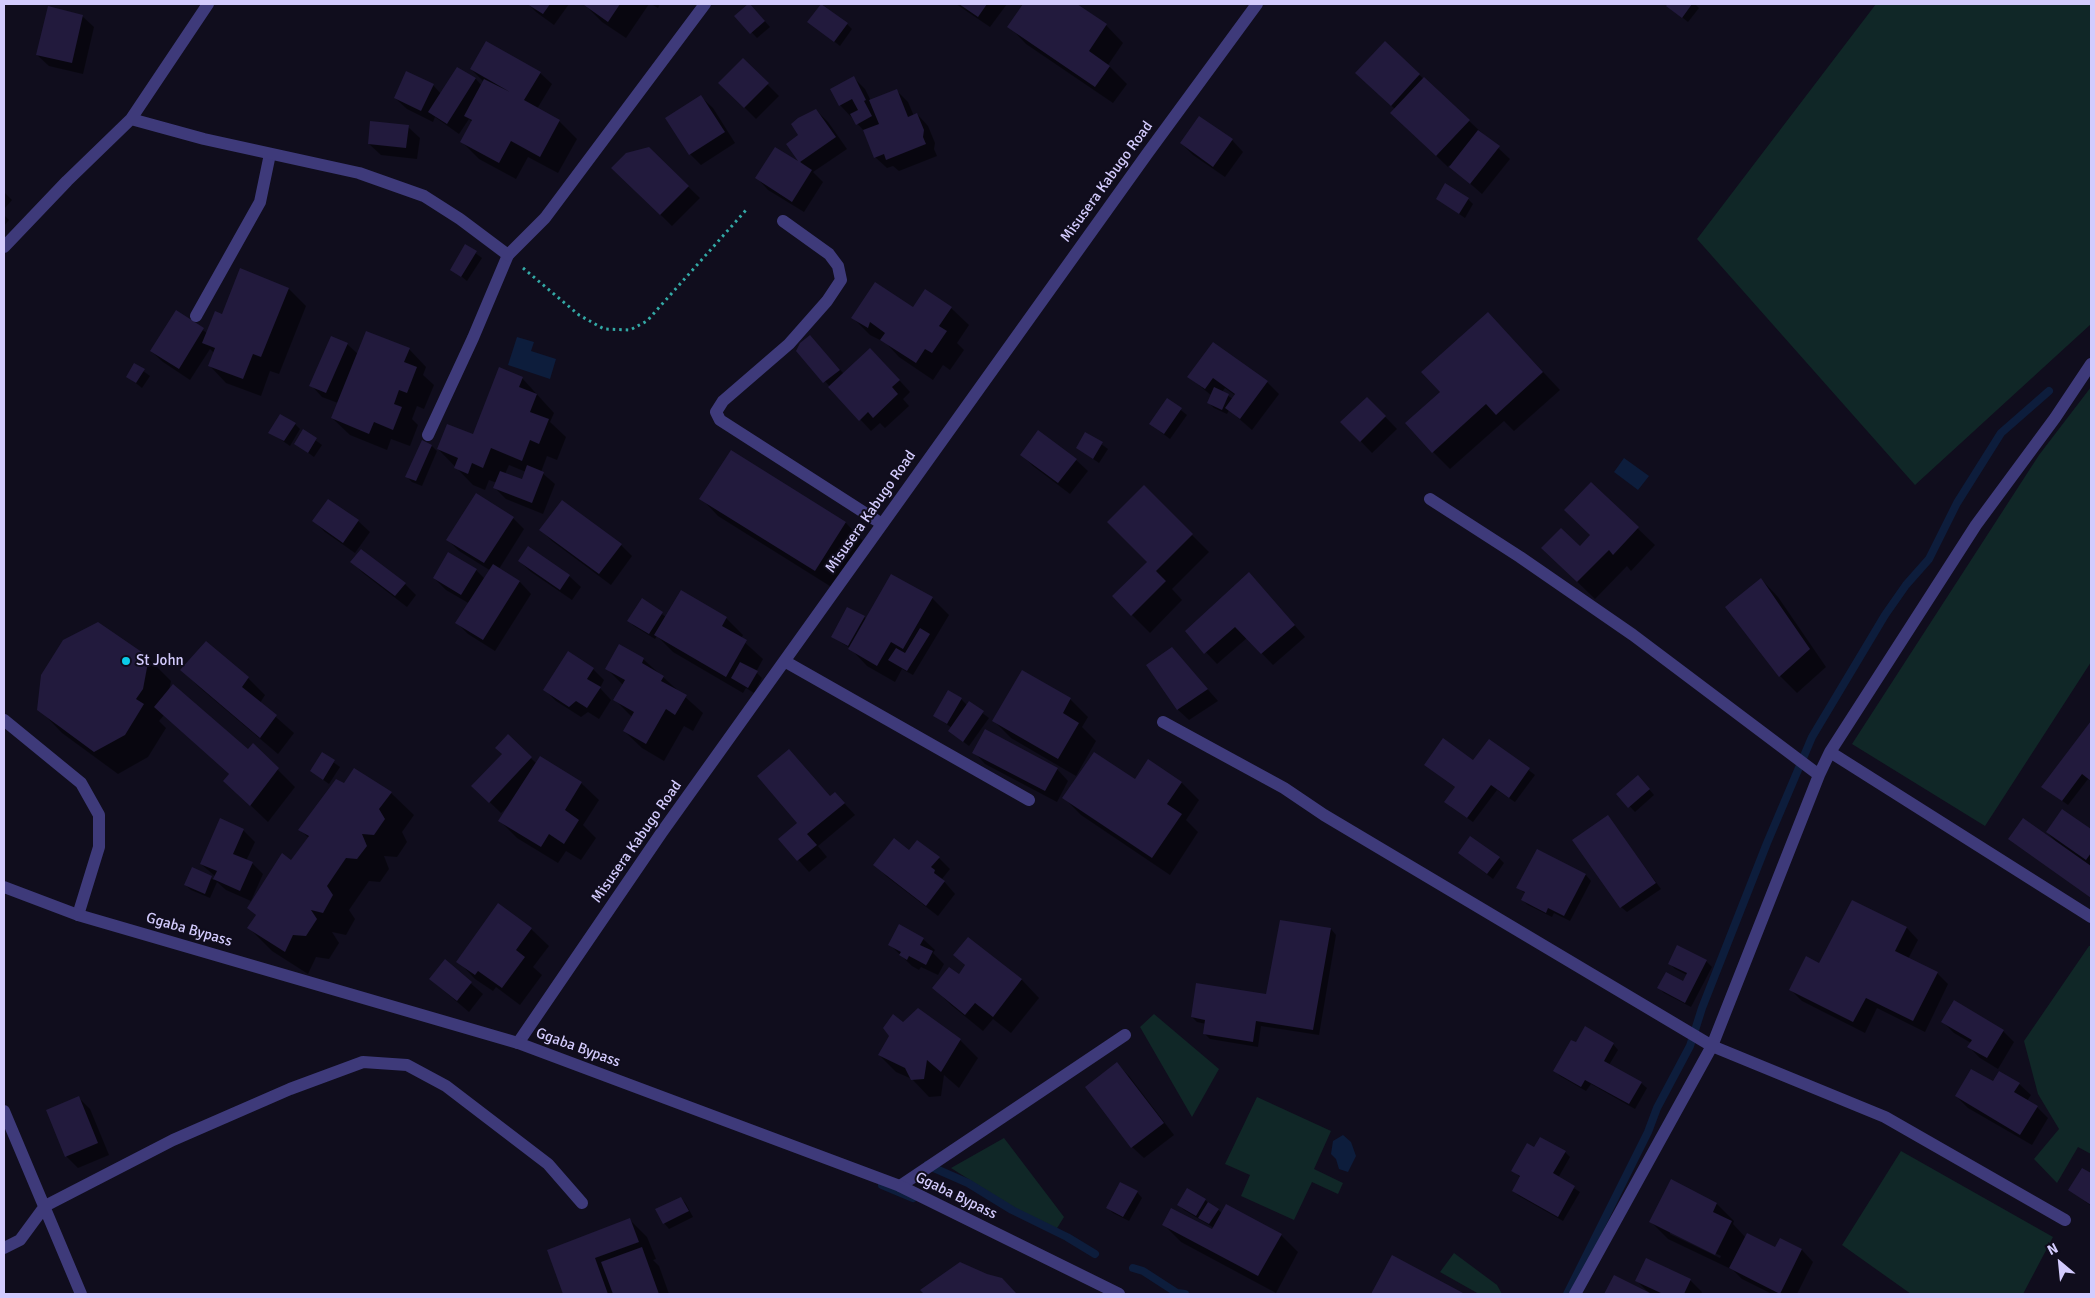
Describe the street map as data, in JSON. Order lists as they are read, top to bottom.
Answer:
{
  "streets": {
    "street": ["Misusera Kabugo Road", "Ggaba Bypass"]
  },
  "crossings": [
    ["Misusera Kabugo Road", "Ggaba Bypass"]
  ],
  "places": ["St John"],
  "north": "top left"
}
